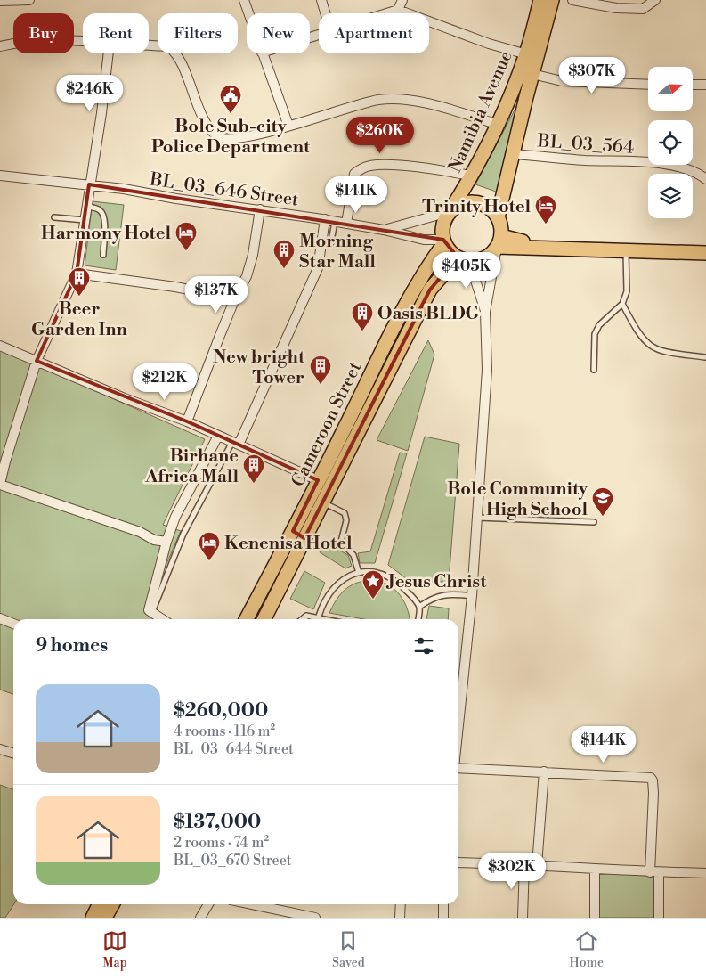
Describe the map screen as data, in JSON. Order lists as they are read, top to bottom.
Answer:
{
  "streets": {
    "main road": ["Namibia Avenue", "Cameroon Street"],
    "street": ["BL_03_564", "BL_03_646 Street"]
  },
  "crossings": [
    ["Namibia Avenue", "BL_03_564"],
    ["Namibia Avenue", "BL_03_646 Street"],
    ["Namibia Avenue", "Cameroon Street"],
    ["BL_03_646 Street", "Cameroon Street"]
  ],
  "places": {
    "public building": ["Bole Sub-city Police Department"],
    "hotel": ["Trinity Hotel", "Harmony Hotel", "Kenenisa Hotel"],
    "building": [
      "Morning Star Mall",
      "Beer Garden Inn",
      "Oasis BLDG",
      "New bright Tower",
      "Birhane Africa Mall"
    ],
    "school or university": ["Bole Community High School"],
    "place": ["Jesus Christ"]
  },
  "north": "right",
  "page": {
    "chip": [
      "Buy",
      "Rent",
      "Filters",
      "New",
      "Apartment"
    ],
    "price": [
      "$307K",
      "$246K",
      "$260K",
      "$141K",
      "$405K",
      "$137K",
      "$212K",
      "$144K",
      "$302K"
    ],
    "heading": "9 homes",
    "list": [
      {
        "name": "$260,000",
        "note": "4 rooms · 116 m² · BL_03_644 Street"
      },
      {
        "name": "$137,000",
        "note": "2 rooms · 74 m² · BL_03_670 Street"
      }
    ],
    "tabs": ["Map", "Saved", "Home"]
  }
}
